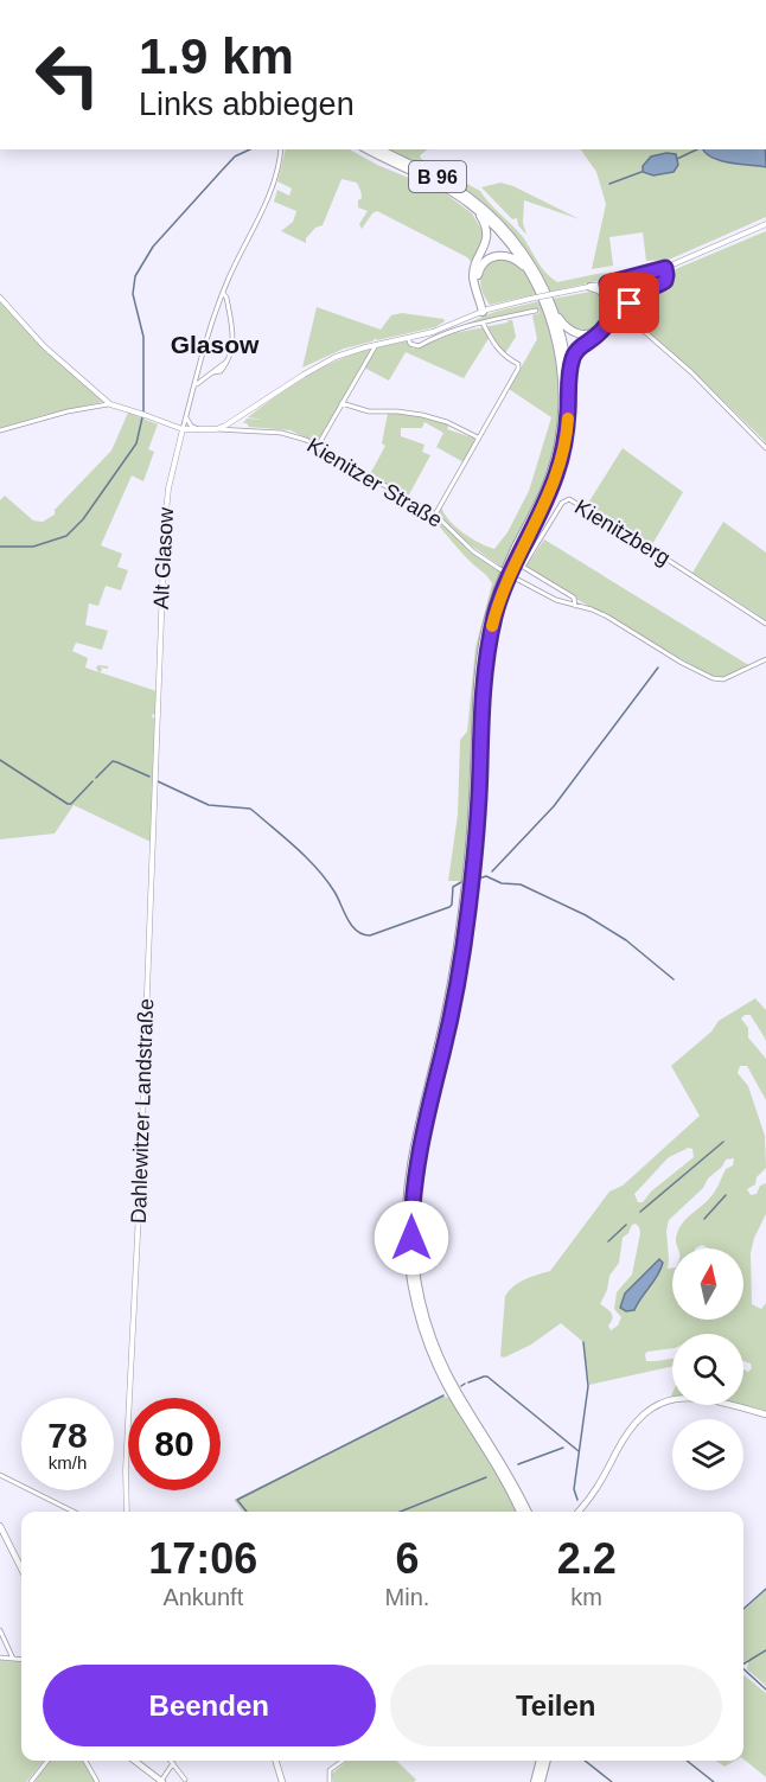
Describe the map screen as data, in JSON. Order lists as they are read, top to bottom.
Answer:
{
  "streets": {
    "highway": ["B 96"],
    "street": [
      "Kienitzer Straße",
      "Kienitzberg",
      "Alt Glasow",
      "Dahlewitzer Landstraße"
    ]
  },
  "crossings": [
    ["Kienitzer Straße", "Kienitzberg"],
    ["Alt Glasow", "Dahlewitzer Landstraße"]
  ],
  "districts": ["Glasow"],
  "north": "top",
  "page": {
    "turn": ["1.9 km", "Links abbiegen"],
    "speed": "78 km/h",
    "limit": "80",
    "eta": [
      "17:06",
      "Ankunft",
      "6",
      "Min.",
      "2.2",
      "km"
    ],
    "buttons": ["Beenden", "Teilen"]
  }
}
